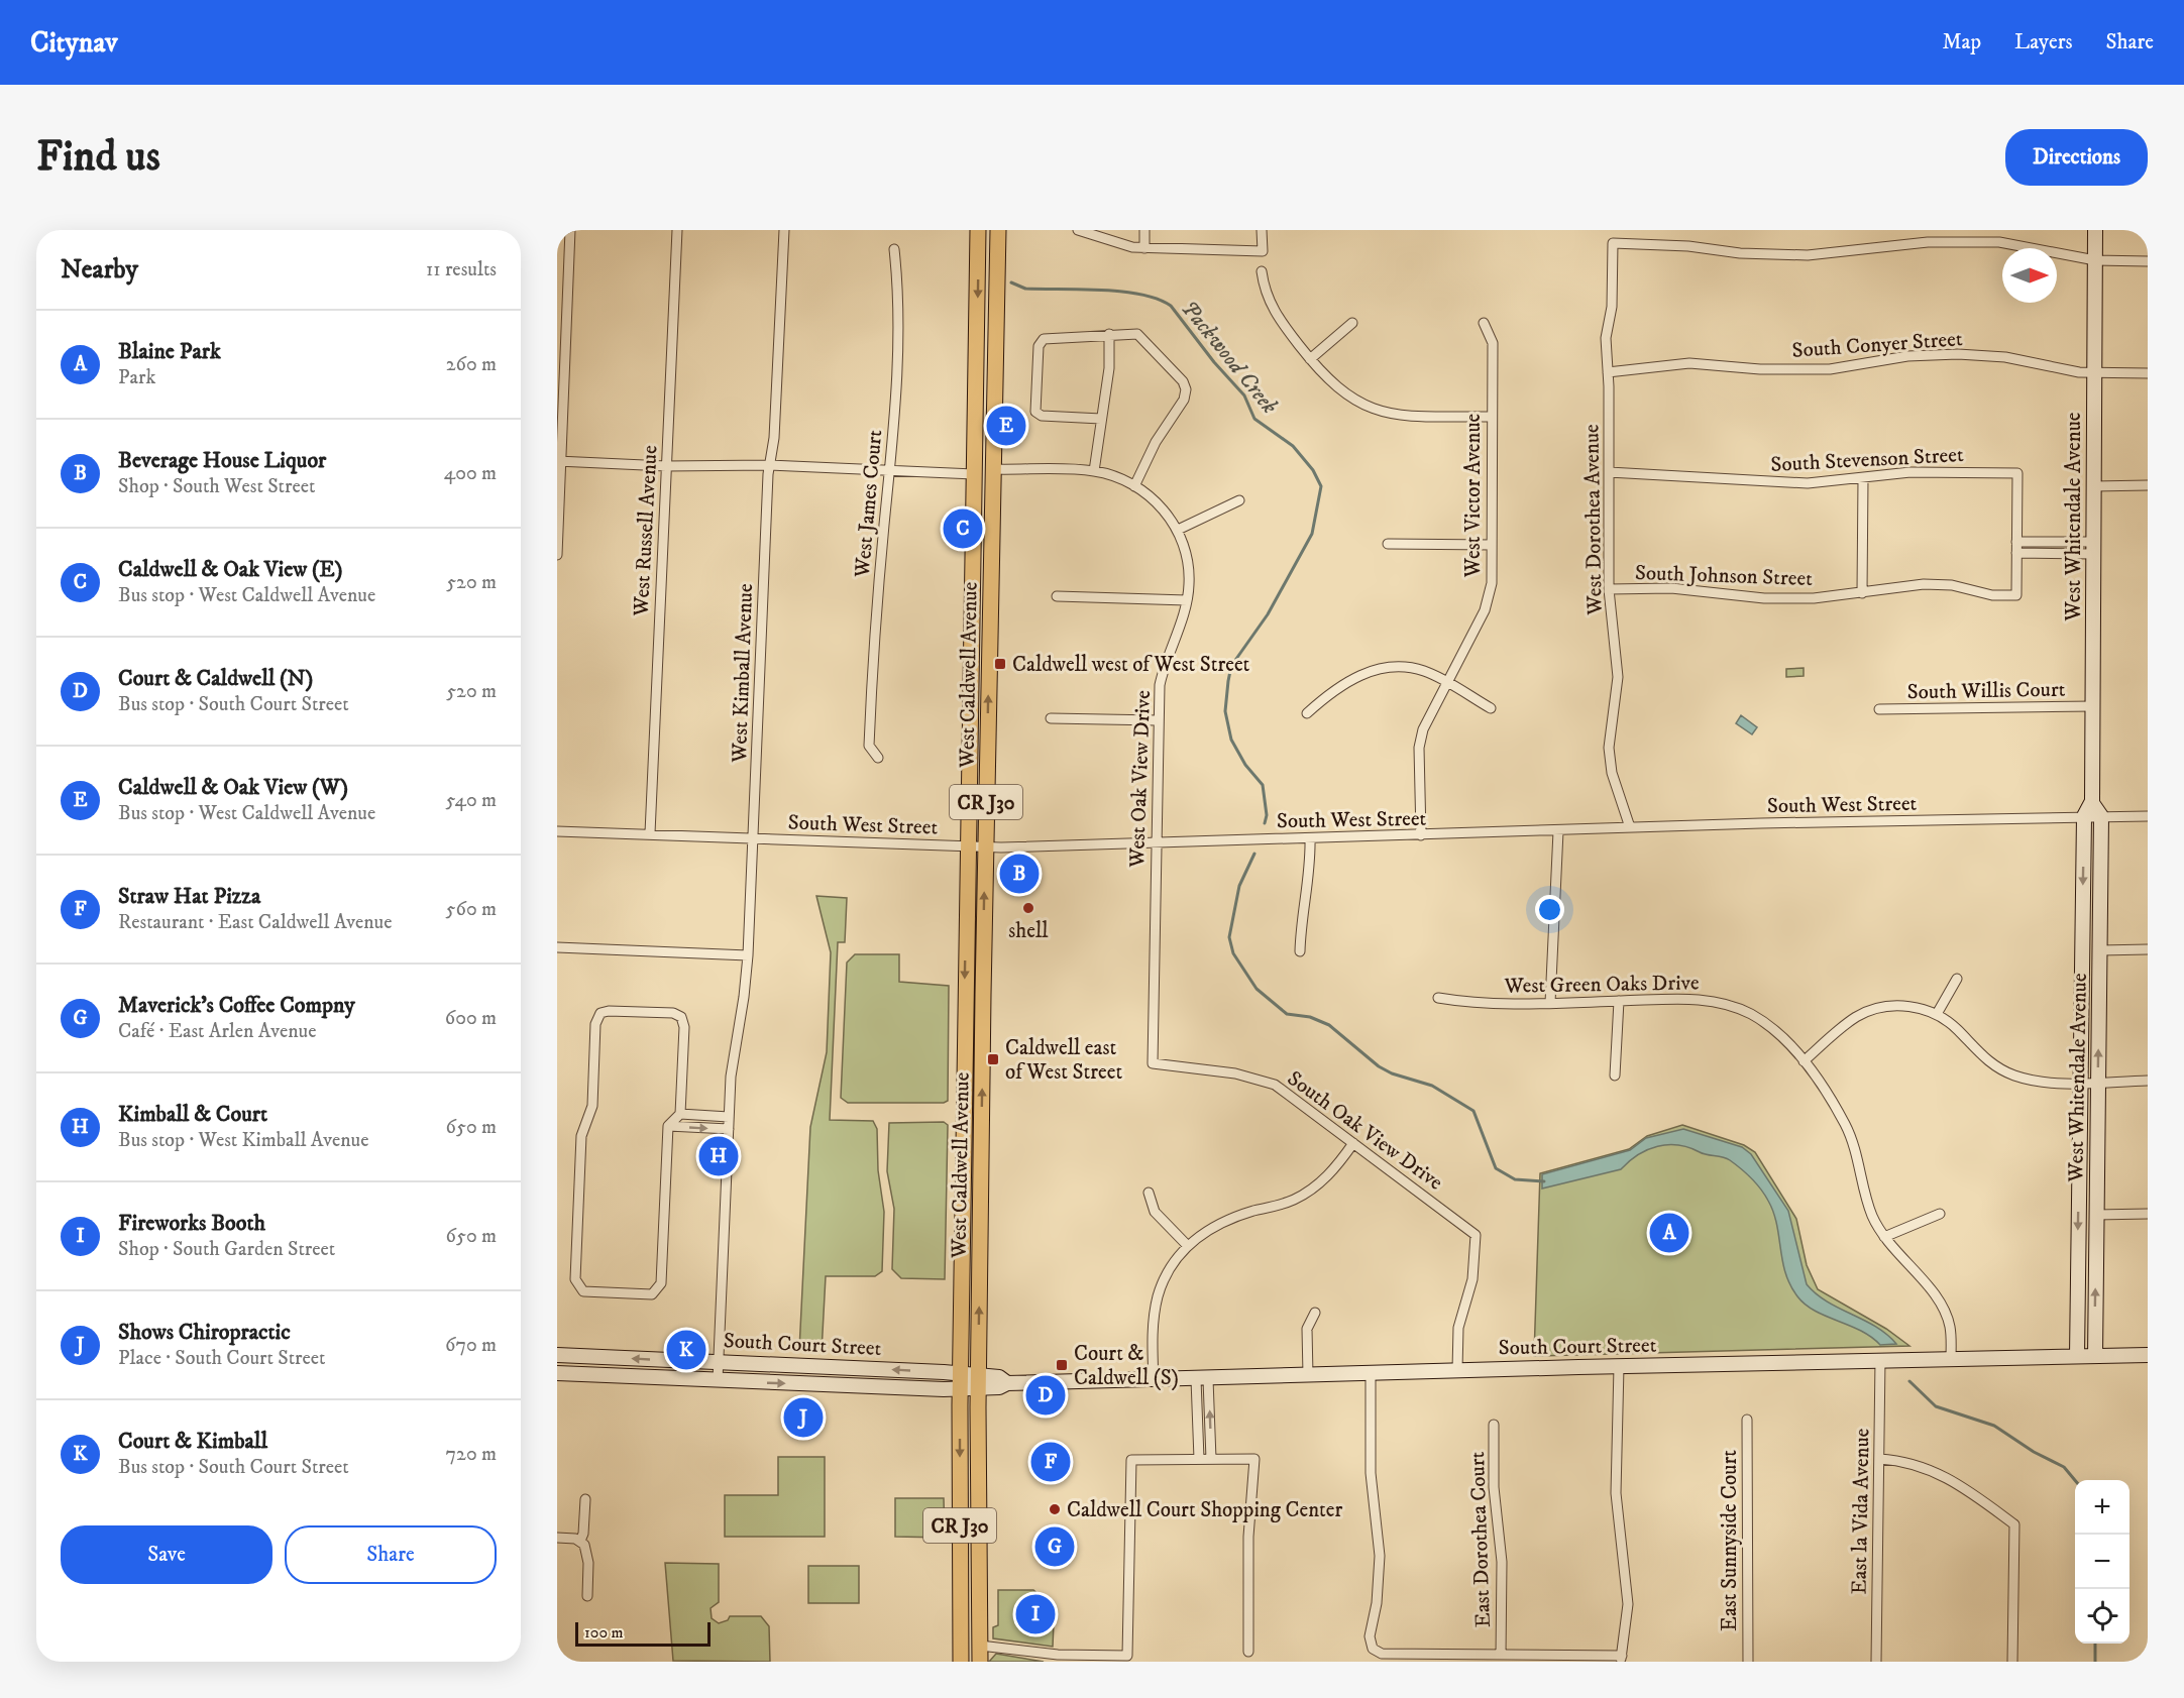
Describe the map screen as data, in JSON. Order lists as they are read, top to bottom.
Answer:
{
  "streets": {
    "main road": ["West Caldwell Avenue", "CR J30"],
    "street": [
      "South Conyer Street",
      "South Stevenson Street",
      "West Victor Avenue",
      "West James Court",
      "West Whitendale Avenue",
      "West Dorothea Avenue",
      "West Russell Avenue",
      "South Johnson Street",
      "West Kimball Avenue",
      "South Willis Court",
      "West Oak View Drive",
      "South West Street",
      "West Green Oaks Drive",
      "South Oak View Drive",
      "South Court Street",
      "East la Vida Avenue",
      "East Dorothea Court",
      "East Sunnyside Court"
    ]
  },
  "crossings": [
    ["South Conyer Street", "West Whitendale Avenue"],
    ["South Conyer Street", "West Dorothea Avenue"],
    ["South Stevenson Street", "West Dorothea Avenue"],
    ["West Victor Avenue", "South West Street"],
    ["West Whitendale Avenue", "West Dorothea Avenue"],
    ["West Whitendale Avenue", "South Willis Court"],
    ["West Whitendale Avenue", "South West Street"],
    ["West Whitendale Avenue", "South Court Street"],
    ["West Dorothea Avenue", "South Johnson Street"],
    ["West Dorothea Avenue", "South West Street"],
    ["West Russell Avenue", "South West Street"],
    ["West Kimball Avenue", "South West Street"],
    ["West Kimball Avenue", "South Court Street"],
    ["West Caldwell Avenue", "CR J30"],
    ["West Caldwell Avenue", "South West Street"],
    ["West Caldwell Avenue", "South Court Street"],
    ["West Oak View Drive", "South West Street"],
    ["West Oak View Drive", "South Oak View Drive"],
    ["CR J30", "South Court Street"],
    ["West Green Oaks Drive", "South Court Street"],
    ["South Oak View Drive", "South Court Street"],
    ["South Court Street", "East la Vida Avenue"]
  ],
  "water": ["Packwood Creek"],
  "places": {
    "transit": ["Caldwell west of West Street", "Caldwell east of West Street", "Court & Caldwell (S)"],
    "other": ["shell", "Caldwell Court Shopping Center"]
  },
  "scale_bar": "100 m",
  "north": "right",
  "page": {
    "header": "Citynav",
    "nav": ["Map", "Layers", "Share"],
    "buttons": [
      "Directions",
      ["Save", "Share"]
    ],
    "title": "Find us",
    "heading": ["Nearby", "11 results"],
    "list": [
      {
        "mark": "A",
        "name": "Blaine Park",
        "note": "Park",
        "value": "260 m"
      },
      {
        "mark": "B",
        "name": "Beverage House Liquor",
        "note": "Shop · South West Street",
        "value": "400 m"
      },
      {
        "mark": "C",
        "name": "Caldwell & Oak View (E)",
        "note": "Bus stop · West Caldwell Avenue",
        "value": "520 m"
      },
      {
        "mark": "D",
        "name": "Court & Caldwell (N)",
        "note": "Bus stop · South Court Street",
        "value": "520 m"
      },
      {
        "mark": "E",
        "name": "Caldwell & Oak View (W)",
        "note": "Bus stop · West Caldwell Avenue",
        "value": "540 m"
      },
      {
        "mark": "F",
        "name": "Straw Hat Pizza",
        "note": "Restaurant · East Caldwell Avenue",
        "value": "560 m"
      },
      {
        "mark": "G",
        "name": "Maverick's Coffee Compny",
        "note": "Café · East Arlen Avenue",
        "value": "600 m"
      },
      {
        "mark": "H",
        "name": "Kimball & Court",
        "note": "Bus stop · West Kimball Avenue",
        "value": "650 m"
      },
      {
        "mark": "I",
        "name": "Fireworks Booth",
        "note": "Shop · South Garden Street",
        "value": "650 m"
      },
      {
        "mark": "J",
        "name": "Shows Chiropractic",
        "note": "Place · South Court Street",
        "value": "670 m"
      },
      {
        "mark": "K",
        "name": "Court & Kimball",
        "note": "Bus stop · South Court Street",
        "value": "720 m"
      }
    ],
    "pins": [
      "E",
      "C",
      "B",
      "H",
      "A",
      "K",
      "D",
      "J",
      "F",
      "G",
      "I"
    ],
    "map_buttons": ["+", "−"],
    "scale": "100 m"
  }
}
